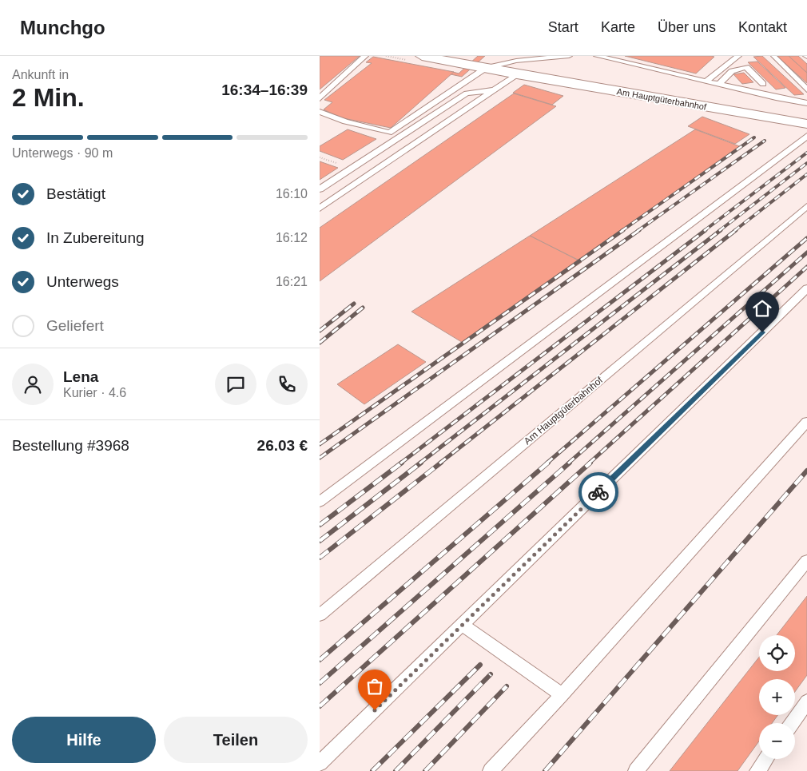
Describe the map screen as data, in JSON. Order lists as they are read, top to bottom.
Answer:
{
  "streets": {
    "street": ["Am Hauptgüterbahnhof"]
  },
  "page": {
    "header": "Munchgo",
    "nav": [
      "Start",
      "Karte",
      "Über uns",
      "Kontakt"
    ],
    "heading": ["2 Min.", "Ankunft in", "16:34–16:39"],
    "panel": [
      "Lena",
      "Kurier · 4.6",
      "Bestellung #3968",
      "26.03 €"
    ],
    "bar": "Unterwegs · 90 m",
    "list": [
      ["Bestätigt", "16:10"],
      ["In Zubereitung", "16:12"],
      ["Unterwegs", "16:21"],
      "Geliefert"
    ],
    "map_buttons": ["+", "−"],
    "buttons": ["Hilfe", "Teilen"]
  }
}
